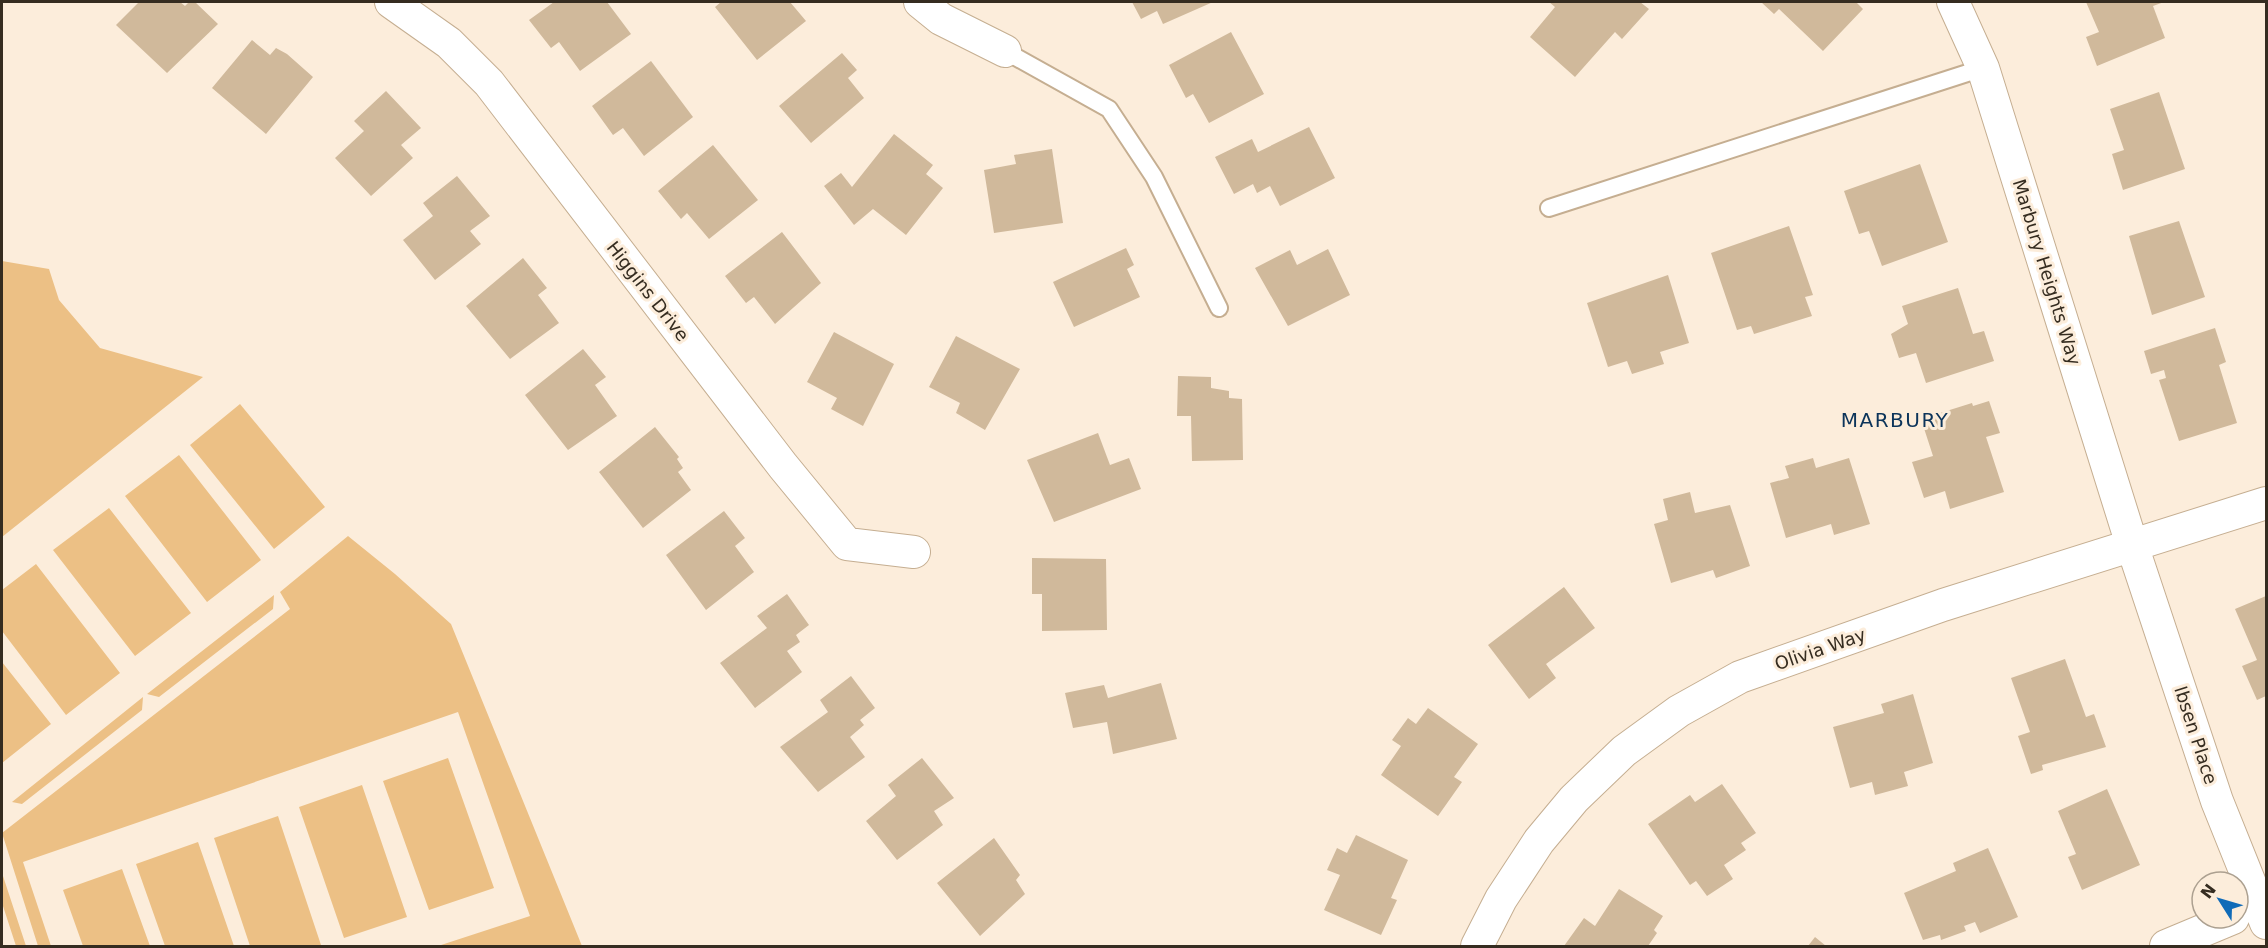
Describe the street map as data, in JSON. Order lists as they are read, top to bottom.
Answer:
{
  "streets": {
    "street": [
      "Marbury Heights Way",
      "Higgins Drive",
      "Olivia Way",
      "Ibsen Place"
    ]
  },
  "crossings": [
    ["Marbury Heights Way", "Olivia Way"],
    ["Marbury Heights Way", "Ibsen Place"],
    ["Olivia Way", "Ibsen Place"]
  ],
  "districts": ["MARBURY"],
  "north": "top left"
}
